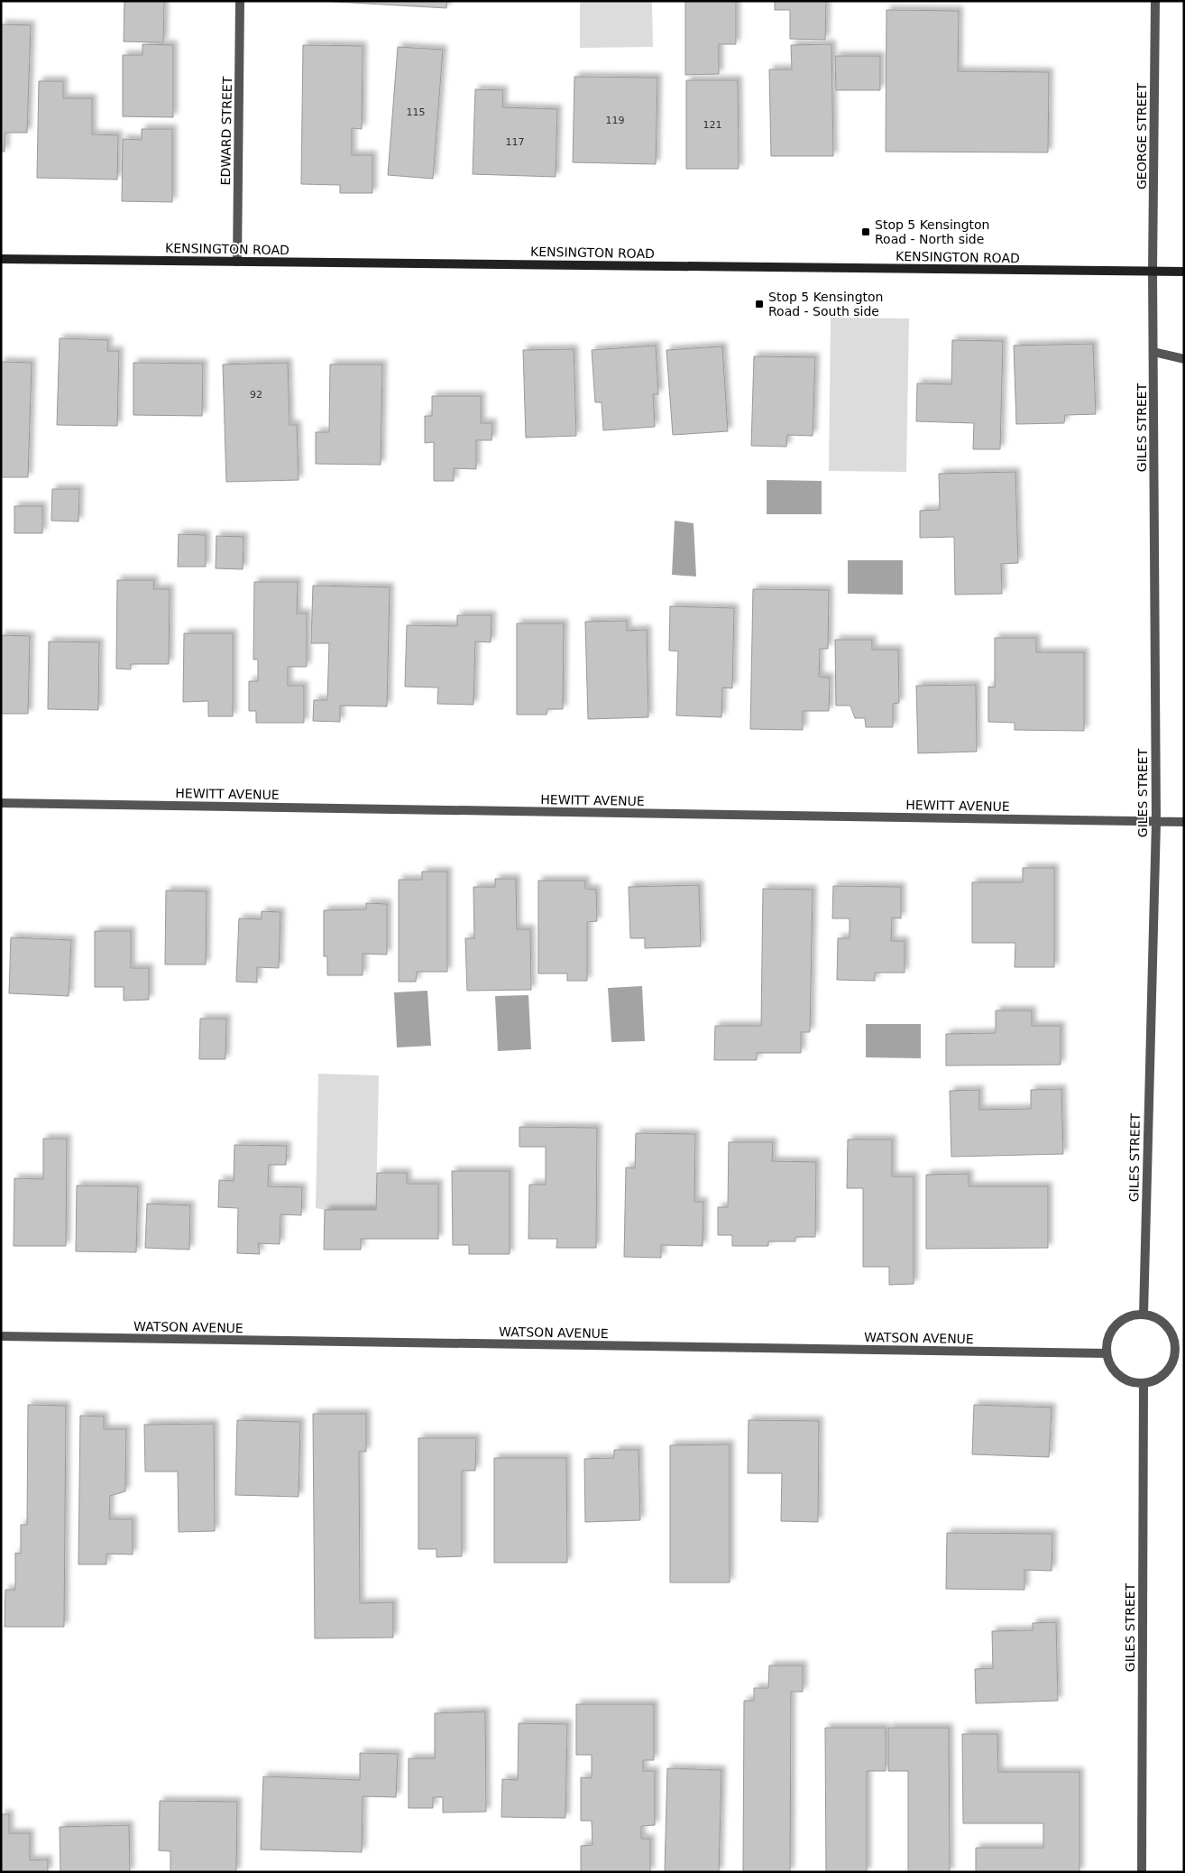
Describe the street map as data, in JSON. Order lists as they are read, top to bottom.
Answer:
{
  "streets": {
    "main road": ["KENSINGTON ROAD"],
    "street": [
      "EDWARD STREET",
      "GEORGE STREET",
      "GILES STREET",
      "HEWITT AVENUE",
      "WATSON AVENUE"
    ]
  },
  "crossings": [
    ["EDWARD STREET", "KENSINGTON ROAD"],
    ["GEORGE STREET", "KENSINGTON ROAD"],
    ["GEORGE STREET", "GILES STREET"],
    ["KENSINGTON ROAD", "GILES STREET"],
    ["GILES STREET", "HEWITT AVENUE"],
    ["GILES STREET", "WATSON AVENUE"]
  ],
  "places": {
    "transit": ["Stop 5 Kensington Road - North side", "Stop 5 Kensington Road - South side"]
  },
  "house_numbers": [
    "115",
    "119",
    "121",
    "117",
    "92"
  ]
}
